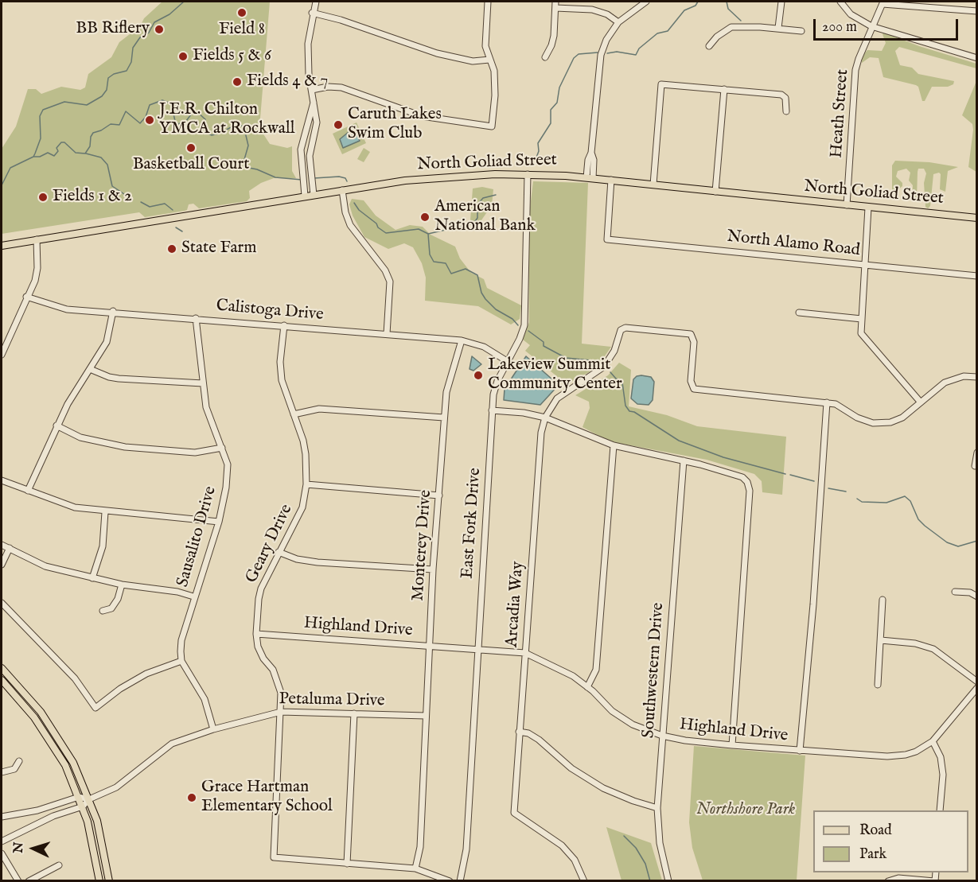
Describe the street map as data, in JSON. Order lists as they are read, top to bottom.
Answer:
{
  "streets": {
    "main road": ["North Goliad Street"],
    "street": [
      "Heath Street",
      "North Alamo Road",
      "Calistoga Drive",
      "East Fork Drive",
      "Sausalito Drive",
      "Geary Drive",
      "Monterey Drive",
      "Arcadia Way",
      "Highland Drive",
      "Southwestern Drive",
      "Petaluma Drive"
    ]
  },
  "crossings": [
    ["Heath Street", "North Goliad Street"],
    ["North Goliad Street", "North Alamo Road"],
    ["North Goliad Street", "East Fork Drive"],
    ["Calistoga Drive", "East Fork Drive"],
    ["Calistoga Drive", "Sausalito Drive"],
    ["Calistoga Drive", "Geary Drive"],
    ["Calistoga Drive", "Monterey Drive"],
    ["East Fork Drive", "Highland Drive"],
    ["Geary Drive", "Highland Drive"],
    ["Geary Drive", "Petaluma Drive"],
    ["Monterey Drive", "Highland Drive"],
    ["Monterey Drive", "Petaluma Drive"],
    ["Arcadia Way", "Highland Drive"],
    ["Highland Drive", "Southwestern Drive"]
  ],
  "parks": ["Northshore Park"],
  "places": [
    "Field 8",
    "BB Riflery",
    "Fields 5 & 6",
    "Fields 4 & 7",
    "J.E.R. Chilton YMCA at Rockwall",
    "Caruth Lakes Swim Club",
    "Basketball Court",
    "Fields 1 & 2",
    "American National Bank",
    "State Farm",
    "Lakeview Summit Community Center",
    "Grace Hartman Elementary School"
  ],
  "legend": ["Road", "Park"],
  "scale_bar": "200 m",
  "north": "left"
}
